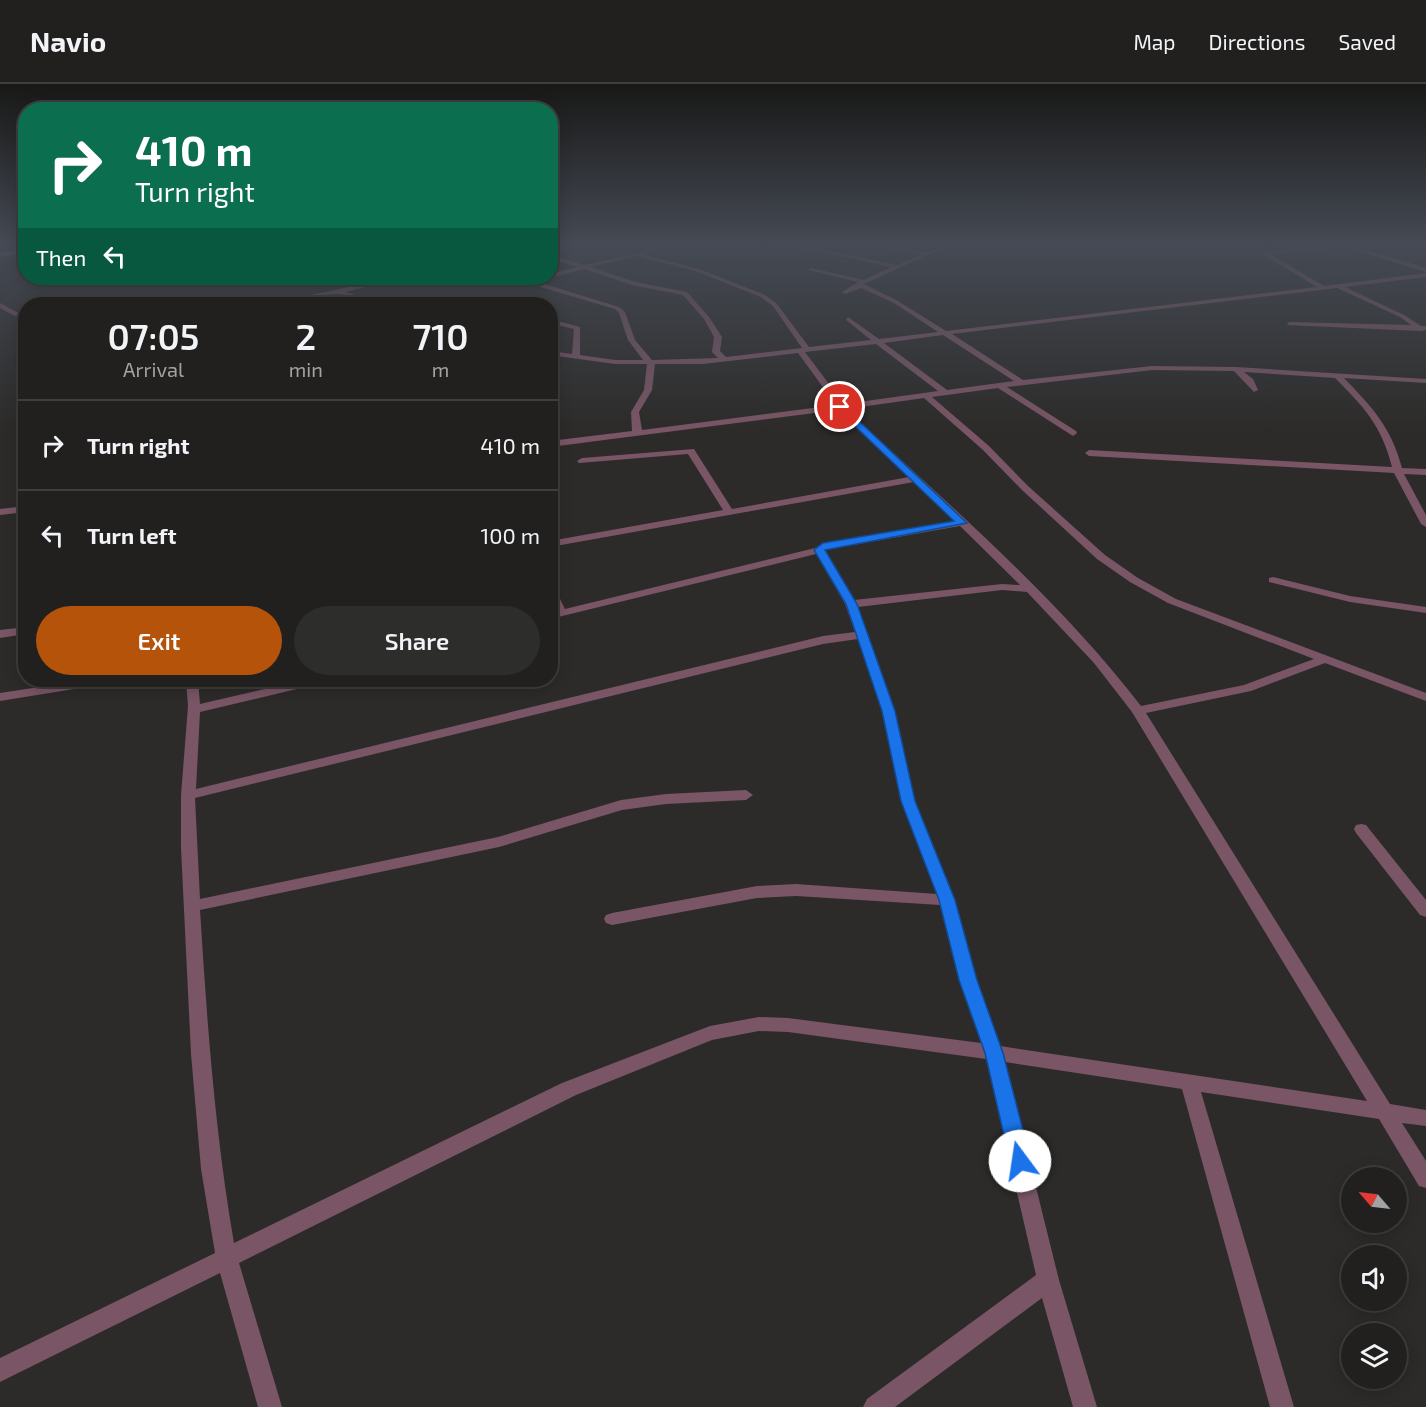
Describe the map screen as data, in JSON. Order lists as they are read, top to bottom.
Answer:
{
  "north": "top left",
  "page": {
    "header": "Navio",
    "nav": ["Map", "Directions", "Saved"],
    "turn": ["410 m", "Turn right"],
    "then": "Then",
    "eta": [
      "07:05",
      "Arrival",
      "2",
      "min",
      "710",
      "m"
    ],
    "list": [
      {
        "name": "Turn right",
        "value": "410 m"
      },
      {
        "name": "Turn left",
        "value": "100 m"
      }
    ],
    "buttons": ["Exit", "Share"]
  }
}
